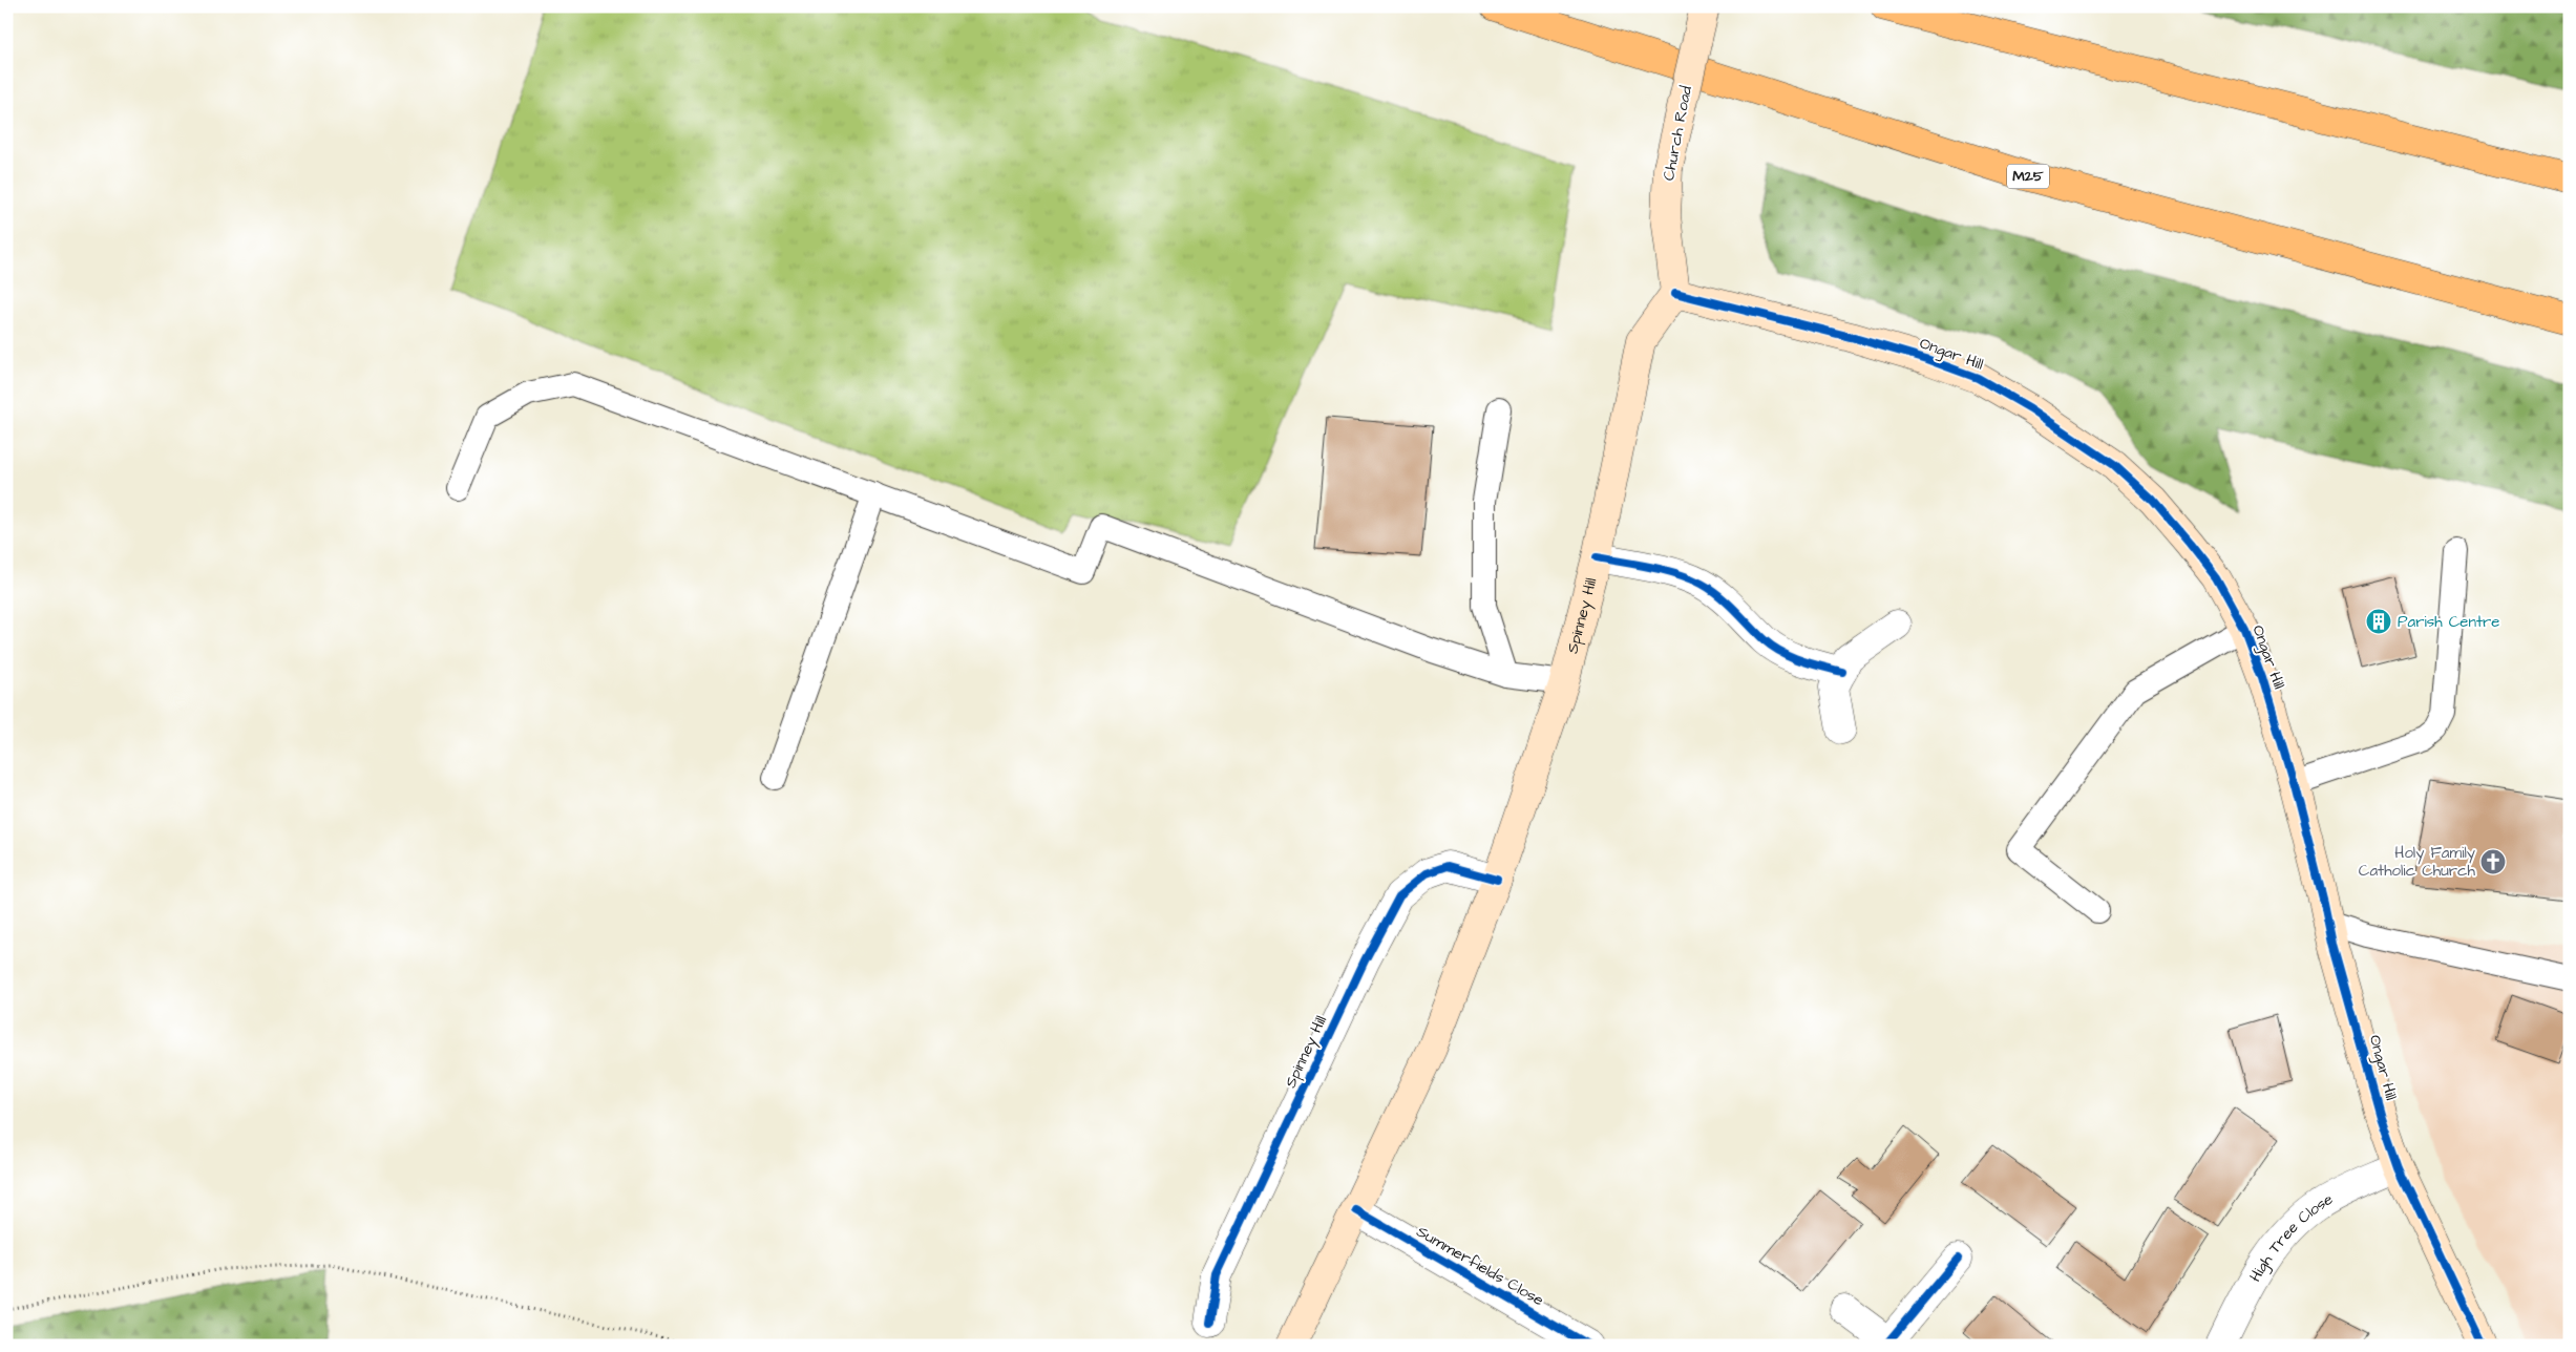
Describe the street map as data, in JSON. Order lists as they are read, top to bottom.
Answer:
{
  "streets": {
    "highway": ["M25"],
    "street": [
      "Church Road",
      "Ongar Hill",
      "Spinney Hill",
      "High Tree Close",
      "Summerfields Close"
    ]
  },
  "crossings": [
    ["Church Road", "Ongar Hill"],
    ["Church Road", "Spinney Hill"],
    ["Ongar Hill", "Spinney Hill"],
    ["Ongar Hill", "High Tree Close"],
    ["Spinney Hill", "Summerfields Close"]
  ],
  "places": {
    "building": ["Parish Centre"],
    "church": ["Holy Family Catholic Church"]
  }
}
